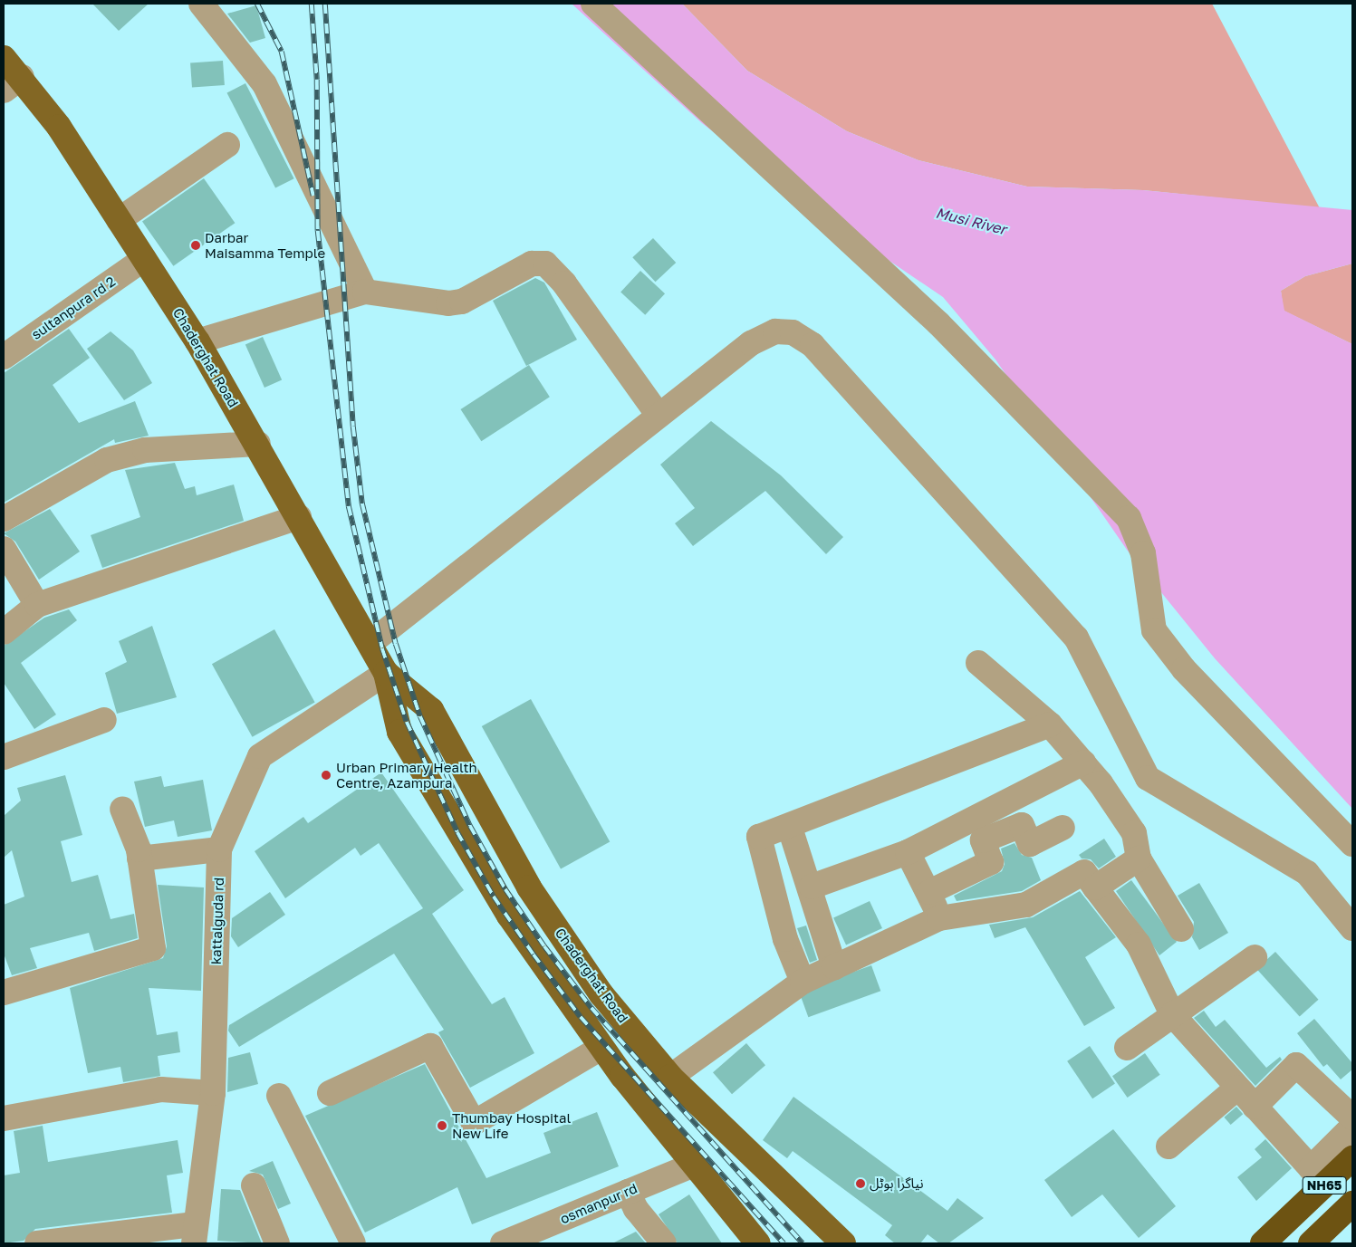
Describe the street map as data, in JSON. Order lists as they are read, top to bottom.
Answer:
{
  "streets": {
    "highway": ["NH65"],
    "main road": ["Chaderghat Road"],
    "street": ["sultanpura rd 2", "kattalguda rd", "osmanpur rd"]
  },
  "crossings": [
    ["sultanpura rd 2", "Chaderghat Road"],
    ["Chaderghat Road", "kattalguda rd"],
    ["Chaderghat Road", "osmanpur rd"]
  ],
  "water": ["Musi River"],
  "places": [
    "Darbar Maisamma Temple",
    "Urban Primary Health Centre, Azampura",
    "Thumbay Hospital New Life",
    "نیاگرا ہوٹل"
  ]
}
